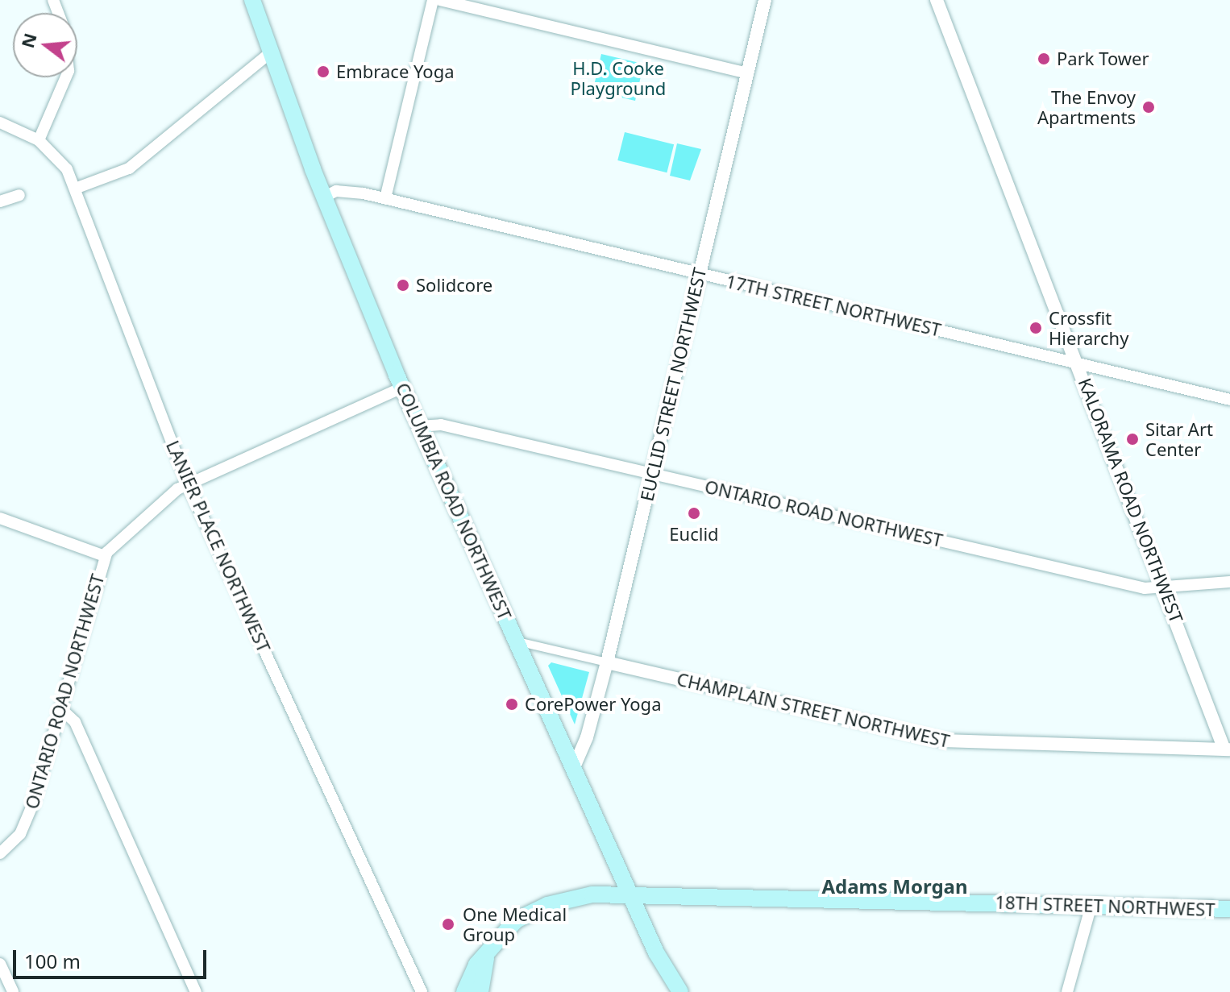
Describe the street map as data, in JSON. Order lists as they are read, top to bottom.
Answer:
{
  "streets": {
    "main road": ["COLUMBIA ROAD NORTHWEST", "18TH STREET NORTHWEST"],
    "street": [
      "17TH STREET NORTHWEST",
      "EUCLID STREET NORTHWEST",
      "KALORAMA ROAD NORTHWEST",
      "ONTARIO ROAD NORTHWEST",
      "LANIER PLACE NORTHWEST",
      "CHAMPLAIN STREET NORTHWEST"
    ]
  },
  "crossings": [
    ["17TH STREET NORTHWEST", "EUCLID STREET NORTHWEST"],
    ["17TH STREET NORTHWEST", "KALORAMA ROAD NORTHWEST"],
    ["17TH STREET NORTHWEST", "COLUMBIA ROAD NORTHWEST"],
    ["EUCLID STREET NORTHWEST", "COLUMBIA ROAD NORTHWEST"],
    ["EUCLID STREET NORTHWEST", "ONTARIO ROAD NORTHWEST"],
    ["EUCLID STREET NORTHWEST", "CHAMPLAIN STREET NORTHWEST"],
    ["KALORAMA ROAD NORTHWEST", "ONTARIO ROAD NORTHWEST"],
    ["KALORAMA ROAD NORTHWEST", "CHAMPLAIN STREET NORTHWEST"],
    ["COLUMBIA ROAD NORTHWEST", "ONTARIO ROAD NORTHWEST"],
    ["COLUMBIA ROAD NORTHWEST", "CHAMPLAIN STREET NORTHWEST"],
    ["COLUMBIA ROAD NORTHWEST", "18TH STREET NORTHWEST"],
    ["ONTARIO ROAD NORTHWEST", "LANIER PLACE NORTHWEST"]
  ],
  "districts": ["Adams Morgan"],
  "parks": ["H.D. Cooke Playground"],
  "places": [
    "Park Tower",
    "Embrace Yoga",
    "The Envoy Apartments",
    "Solidcore",
    "Crossfit Hierarchy",
    "Sitar Art Center",
    "Euclid",
    "CorePower Yoga",
    "One Medical Group"
  ],
  "scale_bar": "100 m",
  "north": "left"
}
